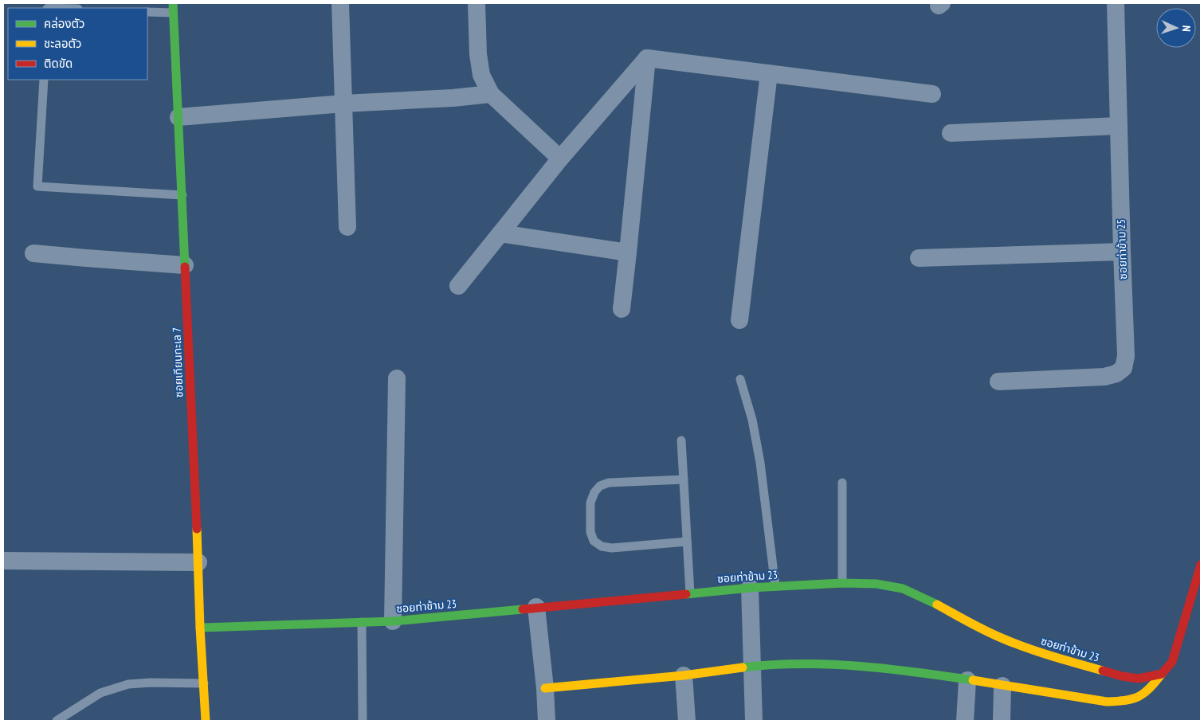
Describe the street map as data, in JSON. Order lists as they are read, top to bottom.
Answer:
{
  "streets": {
    "street": ["ซอยท่าข้าม 25", "ซอยเทียนทะเล 7", "ซอยท่าข้าม 23"]
  },
  "crossings": [
    ["ซอยเทียนทะเล 7", "ซอยท่าข้าม 23"]
  ],
  "legend": ["คล่องตัว", "ชะลอตัว", "ติดขัด"],
  "north": "right"
}
